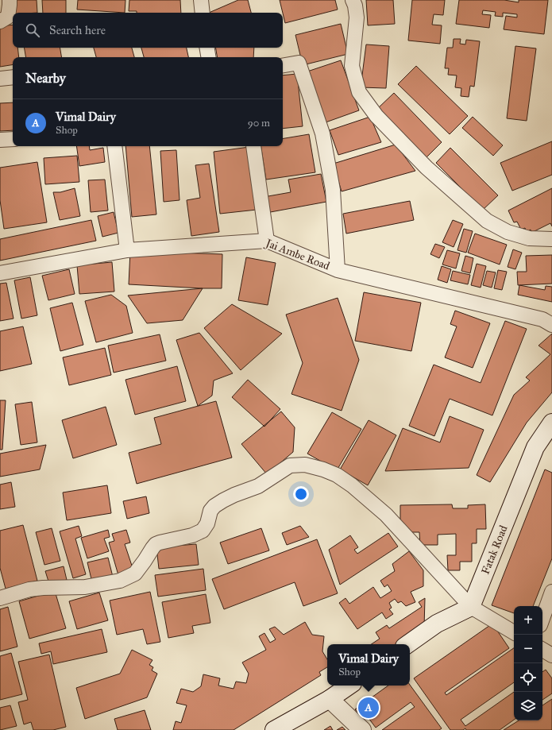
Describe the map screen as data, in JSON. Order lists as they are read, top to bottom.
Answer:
{
  "streets": {
    "main road": ["Fatak Road"],
    "street": ["Jai Ambe Road"]
  },
  "page": {
    "search": "Search here",
    "heading": "Nearby",
    "list": [
      {
        "mark": "A",
        "name": "Vimal Dairy",
        "note": "Shop",
        "value": "90 m"
      }
    ],
    "map_buttons": ["+", "−"],
    "popup": ["Vimal Dairy", "Shop"],
    "pins": "A"
  }
}
